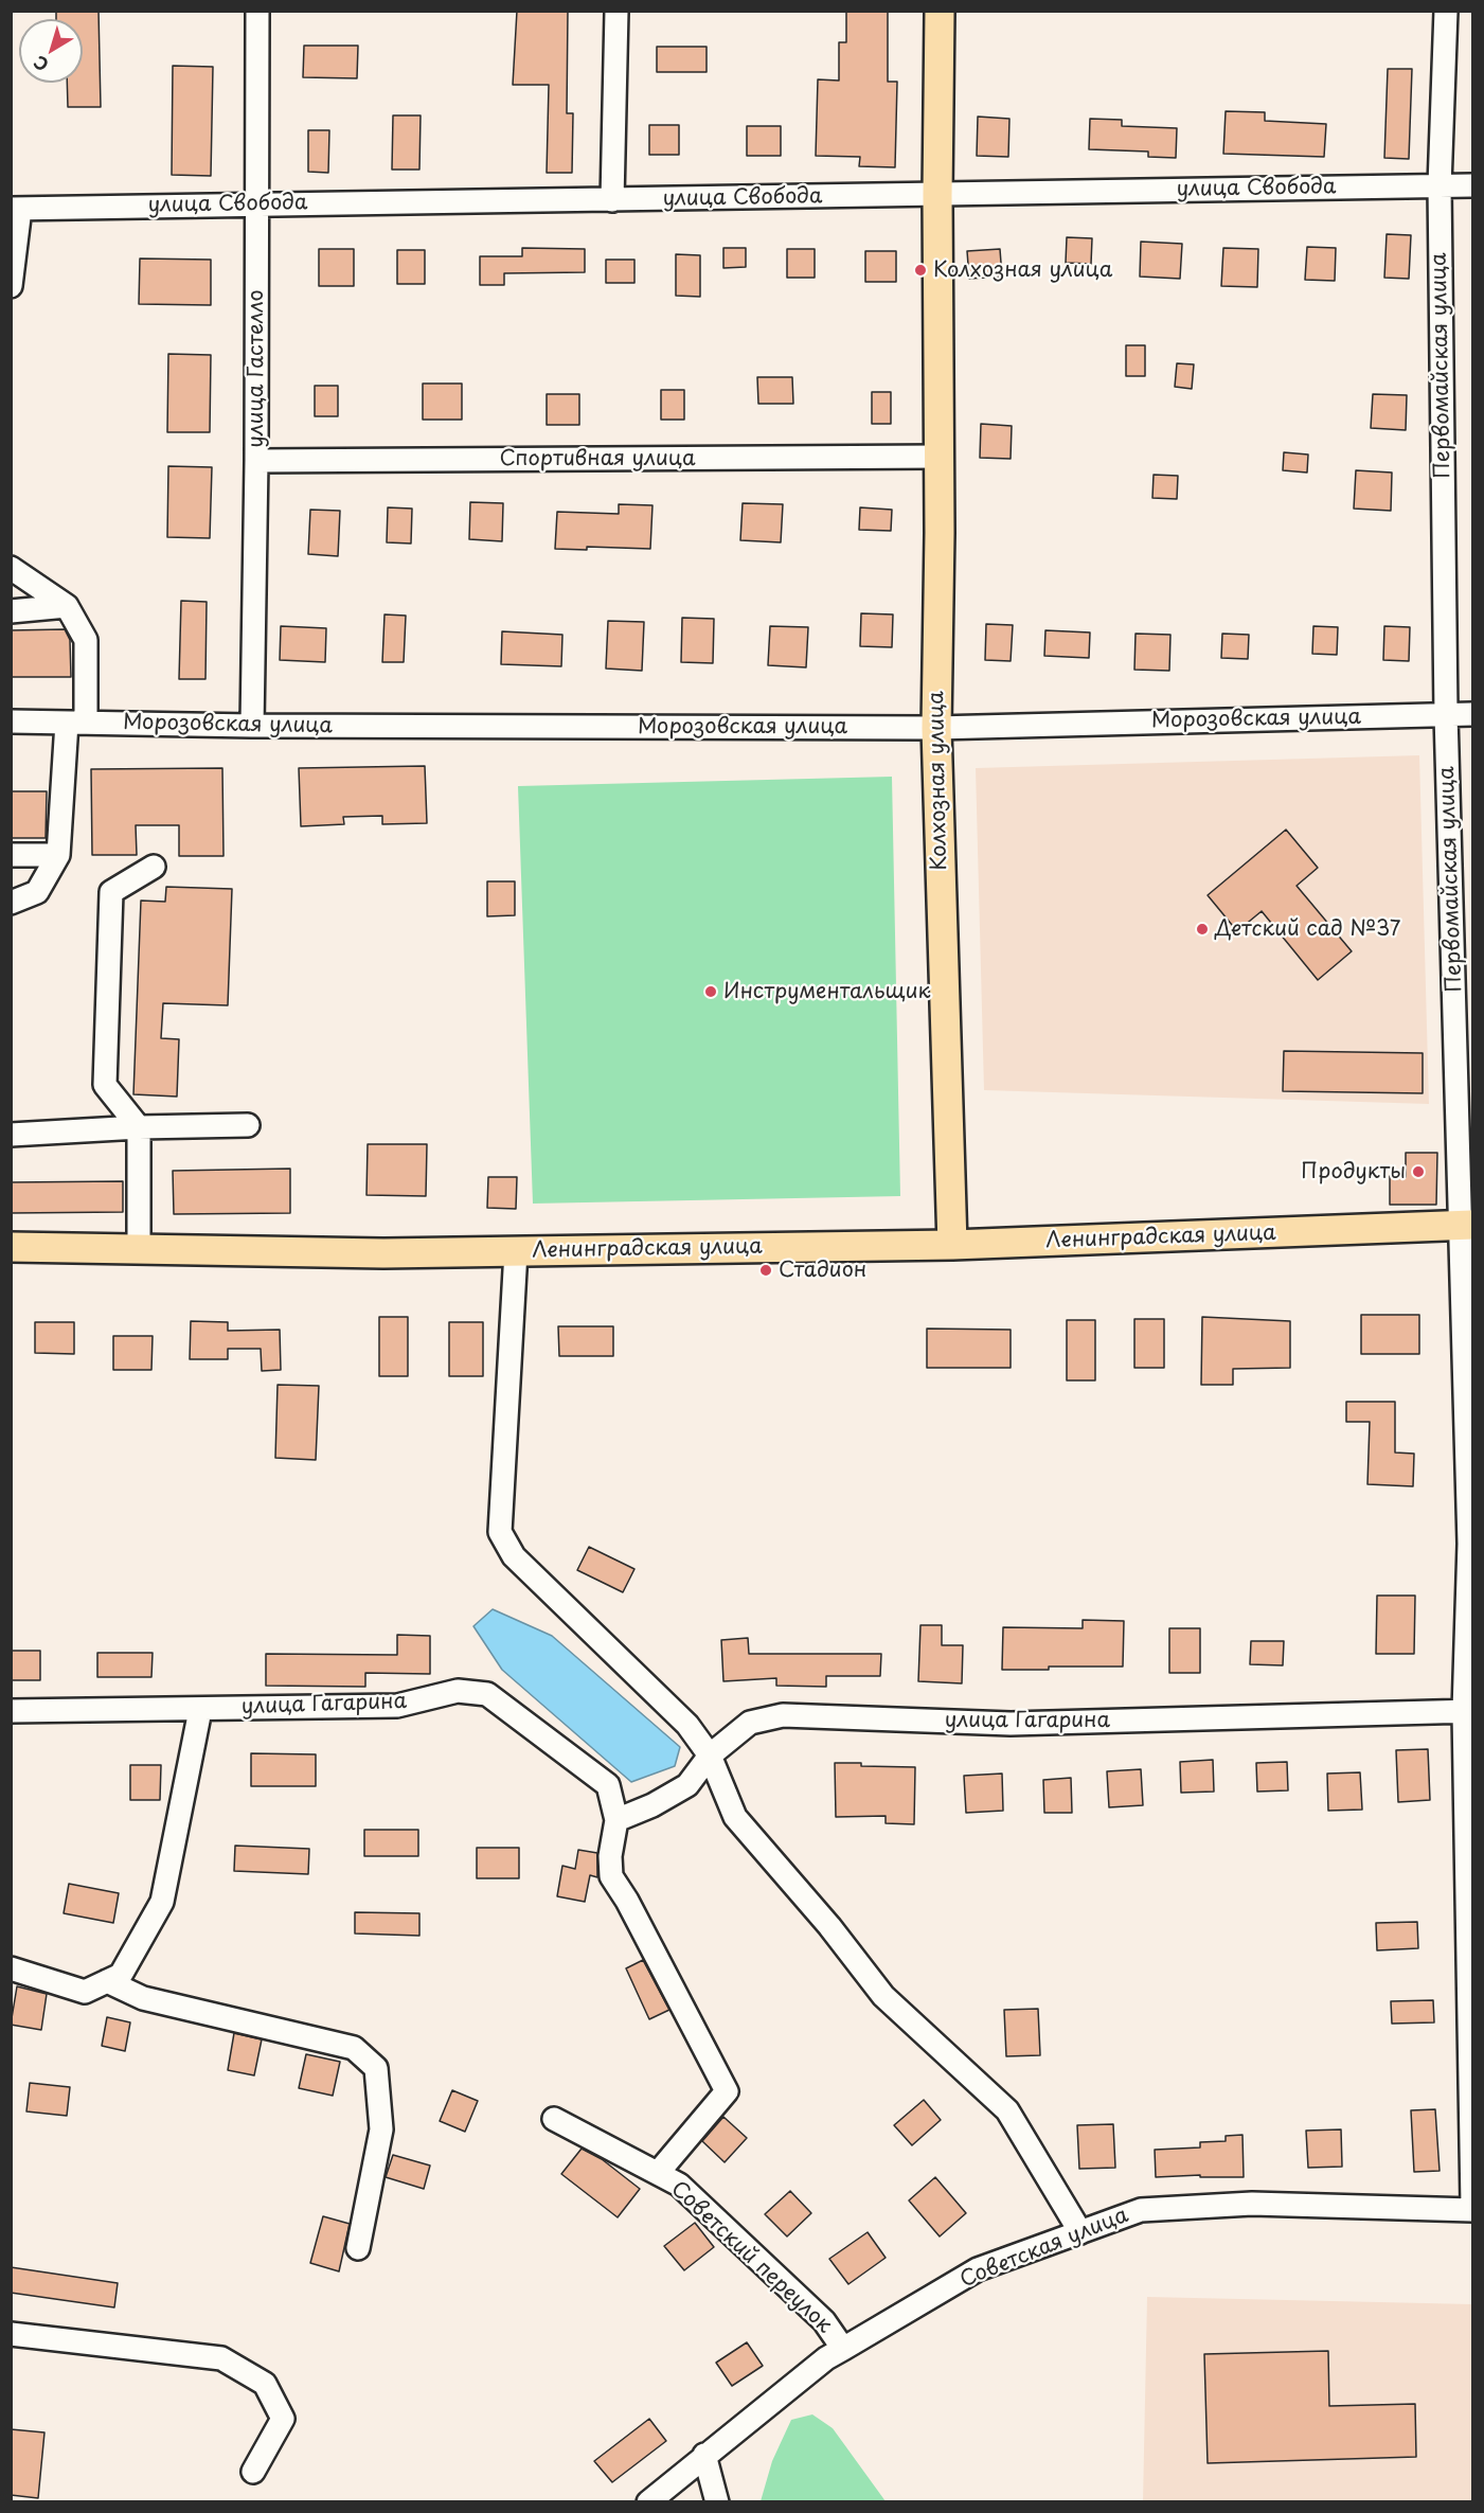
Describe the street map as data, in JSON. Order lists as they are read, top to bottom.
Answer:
{
  "streets": {
    "main road": ["Колхозная улица", "Ленинградская улица"],
    "street": [
      "улица Свобода",
      "Первомайская улица",
      "улица Гастелло",
      "Спортивная улица",
      "Морозовская улица",
      "улица Гагарина",
      "Советская улица",
      "Советский переулок"
    ]
  },
  "crossings": [
    ["улица Свобода", "Первомайская улица"],
    ["улица Свобода", "улица Гастелло"],
    ["улица Свобода", "Колхозная улица"],
    ["Первомайская улица", "Морозовская улица"],
    ["Первомайская улица", "Ленинградская улица"],
    ["Первомайская улица", "улица Гагарина"],
    ["Первомайская улица", "Советская улица"],
    ["улица Гастелло", "Спортивная улица"],
    ["улица Гастелло", "Морозовская улица"],
    ["Спортивная улица", "Колхозная улица"],
    ["Морозовская улица", "Колхозная улица"],
    ["Колхозная улица", "Ленинградская улица"],
    ["улица Гагарина", "Советский переулок"],
    ["Советская улица", "Советский переулок"]
  ],
  "places": [
    "Колхозная улица",
    "Детский сад №37",
    "Инструментальщик",
    "Продукты",
    "Стадион"
  ],
  "north": "bottom left"
}
